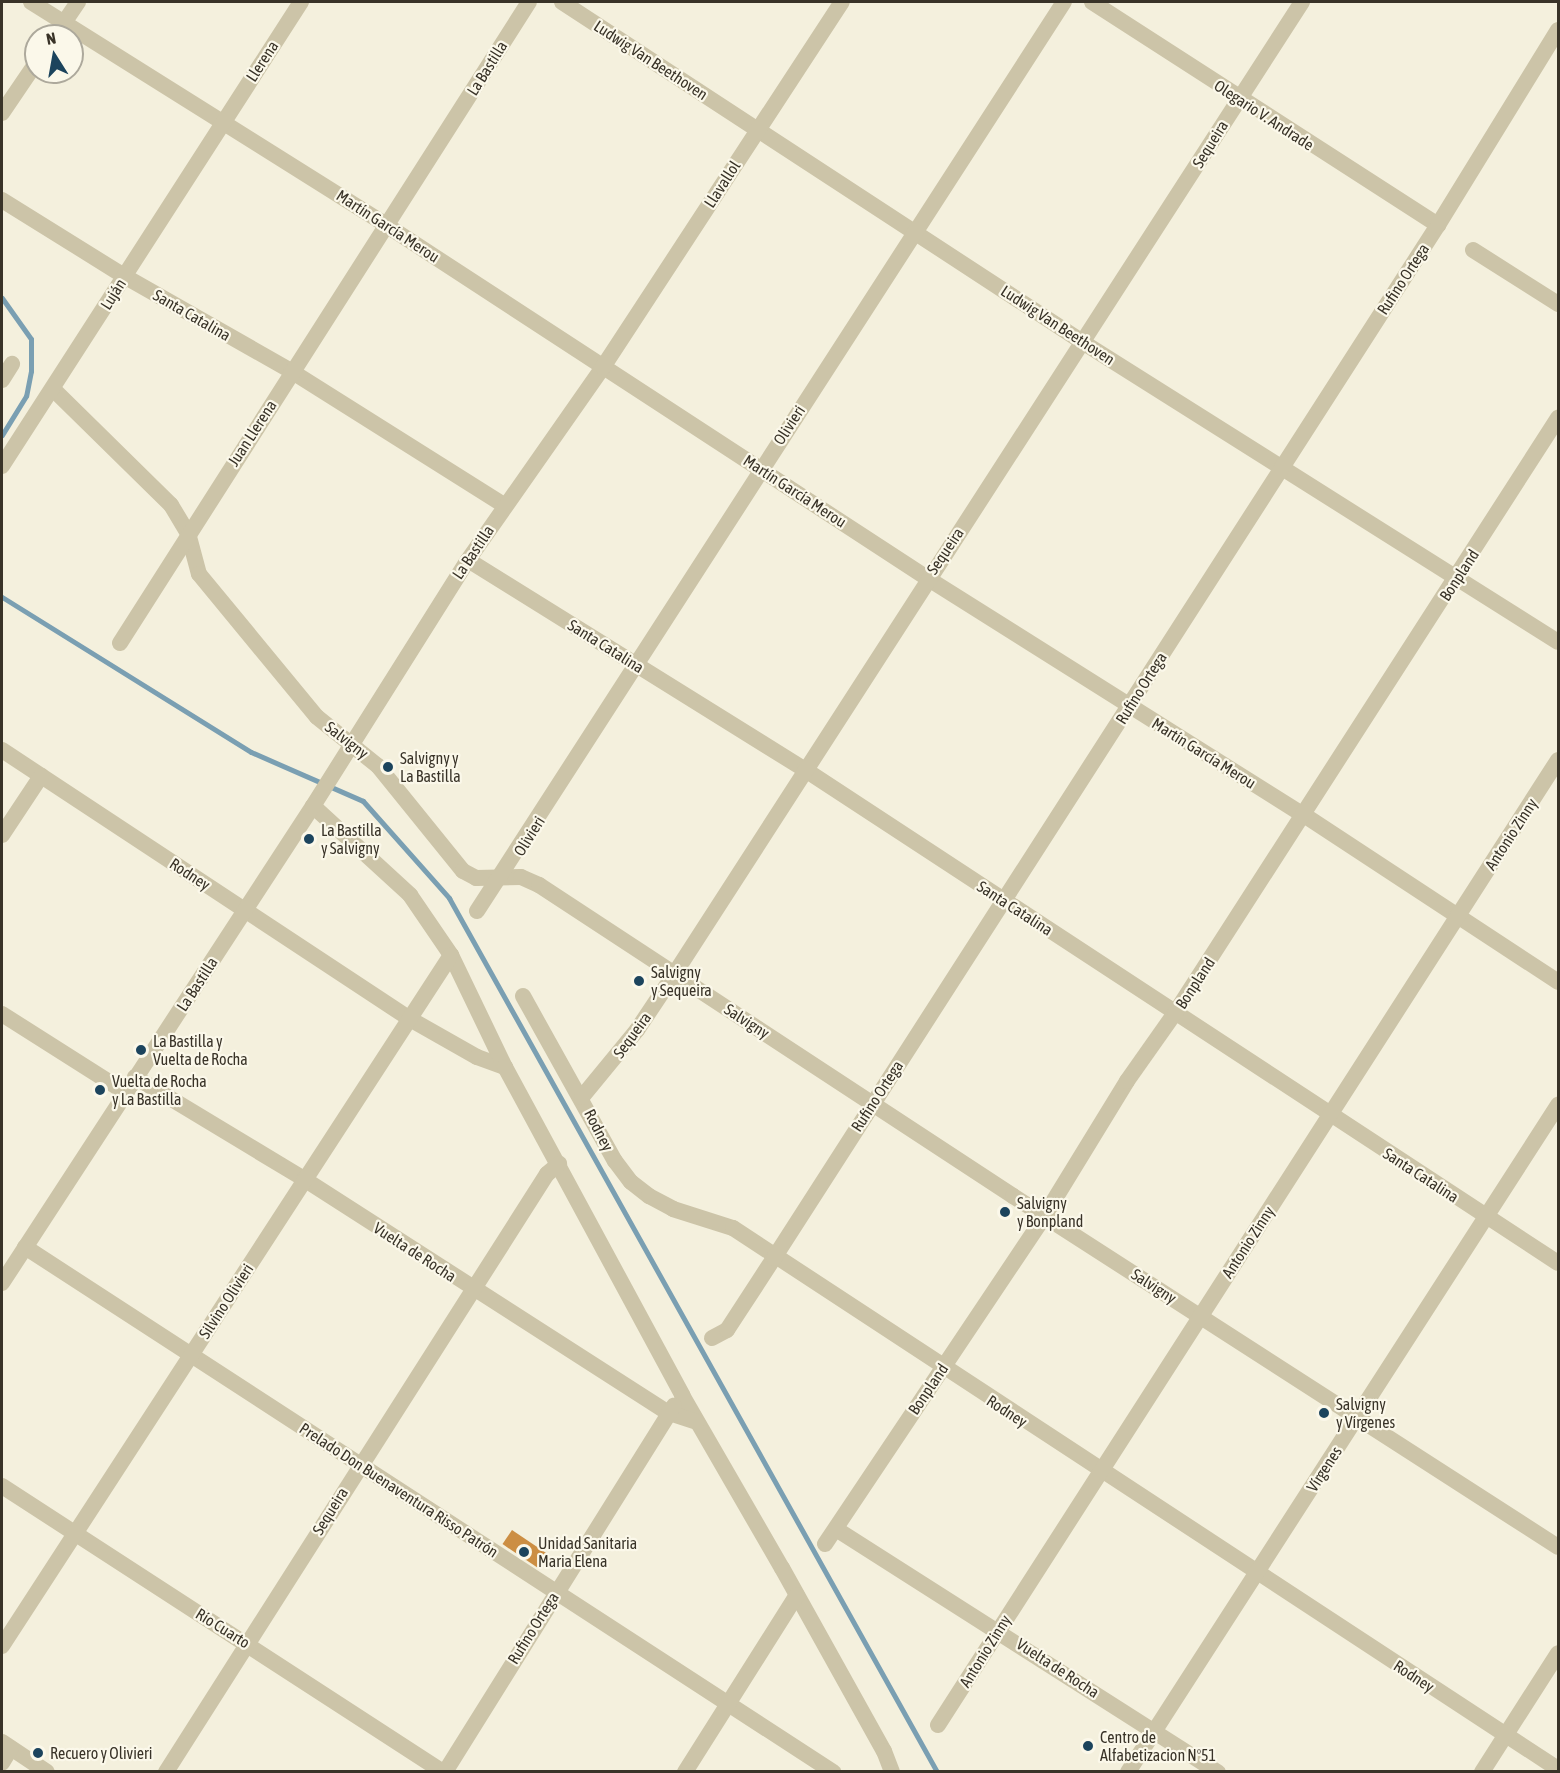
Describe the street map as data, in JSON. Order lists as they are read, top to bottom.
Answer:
{
  "streets": {
    "street": [
      "Ludwig Van Beethoven",
      "Llerena",
      "La Bastilla",
      "Olegario V. Andrade",
      "Sequeira",
      "Llavallol",
      "Martín García Merou",
      "Rufino Ortega",
      "Luján",
      "Santa Catalina",
      "Olivieri",
      "Juan Llerena",
      "Bonpland",
      "Salvigny",
      "Antonio Zinny",
      "Rodney",
      "Vuelta de Rocha",
      "Silvino Olivieri",
      "Vírgenes",
      "Prelado Don Buenaventura Risso Patrón",
      "Río Cuarto"
    ]
  },
  "crossings": [
    ["Ludwig Van Beethoven", "Sequeira"],
    ["Ludwig Van Beethoven", "Llavallol"],
    ["Ludwig Van Beethoven", "Rufino Ortega"],
    ["Ludwig Van Beethoven", "Olivieri"],
    ["Ludwig Van Beethoven", "Bonpland"],
    ["Llerena", "Martín García Merou"],
    ["Llerena", "Luján"],
    ["La Bastilla", "Llavallol"],
    ["La Bastilla", "Martín García Merou"],
    ["La Bastilla", "Santa Catalina"],
    ["La Bastilla", "Juan Llerena"],
    ["La Bastilla", "Salvigny"],
    ["La Bastilla", "Rodney"],
    ["La Bastilla", "Vuelta de Rocha"],
    ["La Bastilla", "Prelado Don Buenaventura Risso Patrón"],
    ["Olegario V. Andrade", "Sequeira"],
    ["Olegario V. Andrade", "Rufino Ortega"],
    ["Sequeira", "Martín García Merou"],
    ["Sequeira", "Santa Catalina"],
    ["Sequeira", "Salvigny"],
    ["Sequeira", "Rodney"],
    ["Sequeira", "Vuelta de Rocha"],
    ["Sequeira", "Prelado Don Buenaventura Risso Patrón"],
    ["Sequeira", "Río Cuarto"],
    ["Llavallol", "Martín García Merou"],
    ["Martín García Merou", "Rufino Ortega"],
    ["Martín García Merou", "Luján"],
    ["Martín García Merou", "Olivieri"],
    ["Martín García Merou", "Juan Llerena"],
    ["Martín García Merou", "Bonpland"],
    ["Martín García Merou", "Antonio Zinny"],
    ["Rufino Ortega", "Santa Catalina"],
    ["Rufino Ortega", "Salvigny"],
    ["Rufino Ortega", "Rodney"],
    ["Rufino Ortega", "Vuelta de Rocha"],
    ["Rufino Ortega", "Prelado Don Buenaventura Risso Patrón"],
    ["Rufino Ortega", "Río Cuarto"],
    ["Luján", "Santa Catalina"],
    ["Luján", "Salvigny"],
    ["Santa Catalina", "Olivieri"],
    ["Santa Catalina", "Juan Llerena"],
    ["Santa Catalina", "Bonpland"],
    ["Santa Catalina", "Antonio Zinny"],
    ["Santa Catalina", "Vírgenes"],
    ["Olivieri", "Salvigny"],
    ["Juan Llerena", "Salvigny"],
    ["Bonpland", "Salvigny"],
    ["Bonpland", "Rodney"],
    ["Bonpland", "Vuelta de Rocha"],
    ["Salvigny", "Antonio Zinny"],
    ["Salvigny", "Vírgenes"],
    ["Antonio Zinny", "Rodney"],
    ["Antonio Zinny", "Vuelta de Rocha"],
    ["Rodney", "Silvino Olivieri"],
    ["Rodney", "Vírgenes"],
    ["Vuelta de Rocha", "Silvino Olivieri"],
    ["Vuelta de Rocha", "Vírgenes"],
    ["Silvino Olivieri", "Prelado Don Buenaventura Risso Patrón"],
    ["Silvino Olivieri", "Río Cuarto"]
  ],
  "places": [
    "Salvigny y La Bastilla",
    "La Bastilla y Salvigny",
    "Salvigny y Sequeira",
    "La Bastilla y Vuelta de Rocha",
    "Vuelta de Rocha y La Bastilla",
    "Salvigny y Bonpland",
    "Salvigny y Vírgenes",
    "Unidad Sanitaria Maria Elena",
    "Centro de Alfabetizacion Nº51",
    "Recuero y Olivieri"
  ],
  "north": "top"
}
